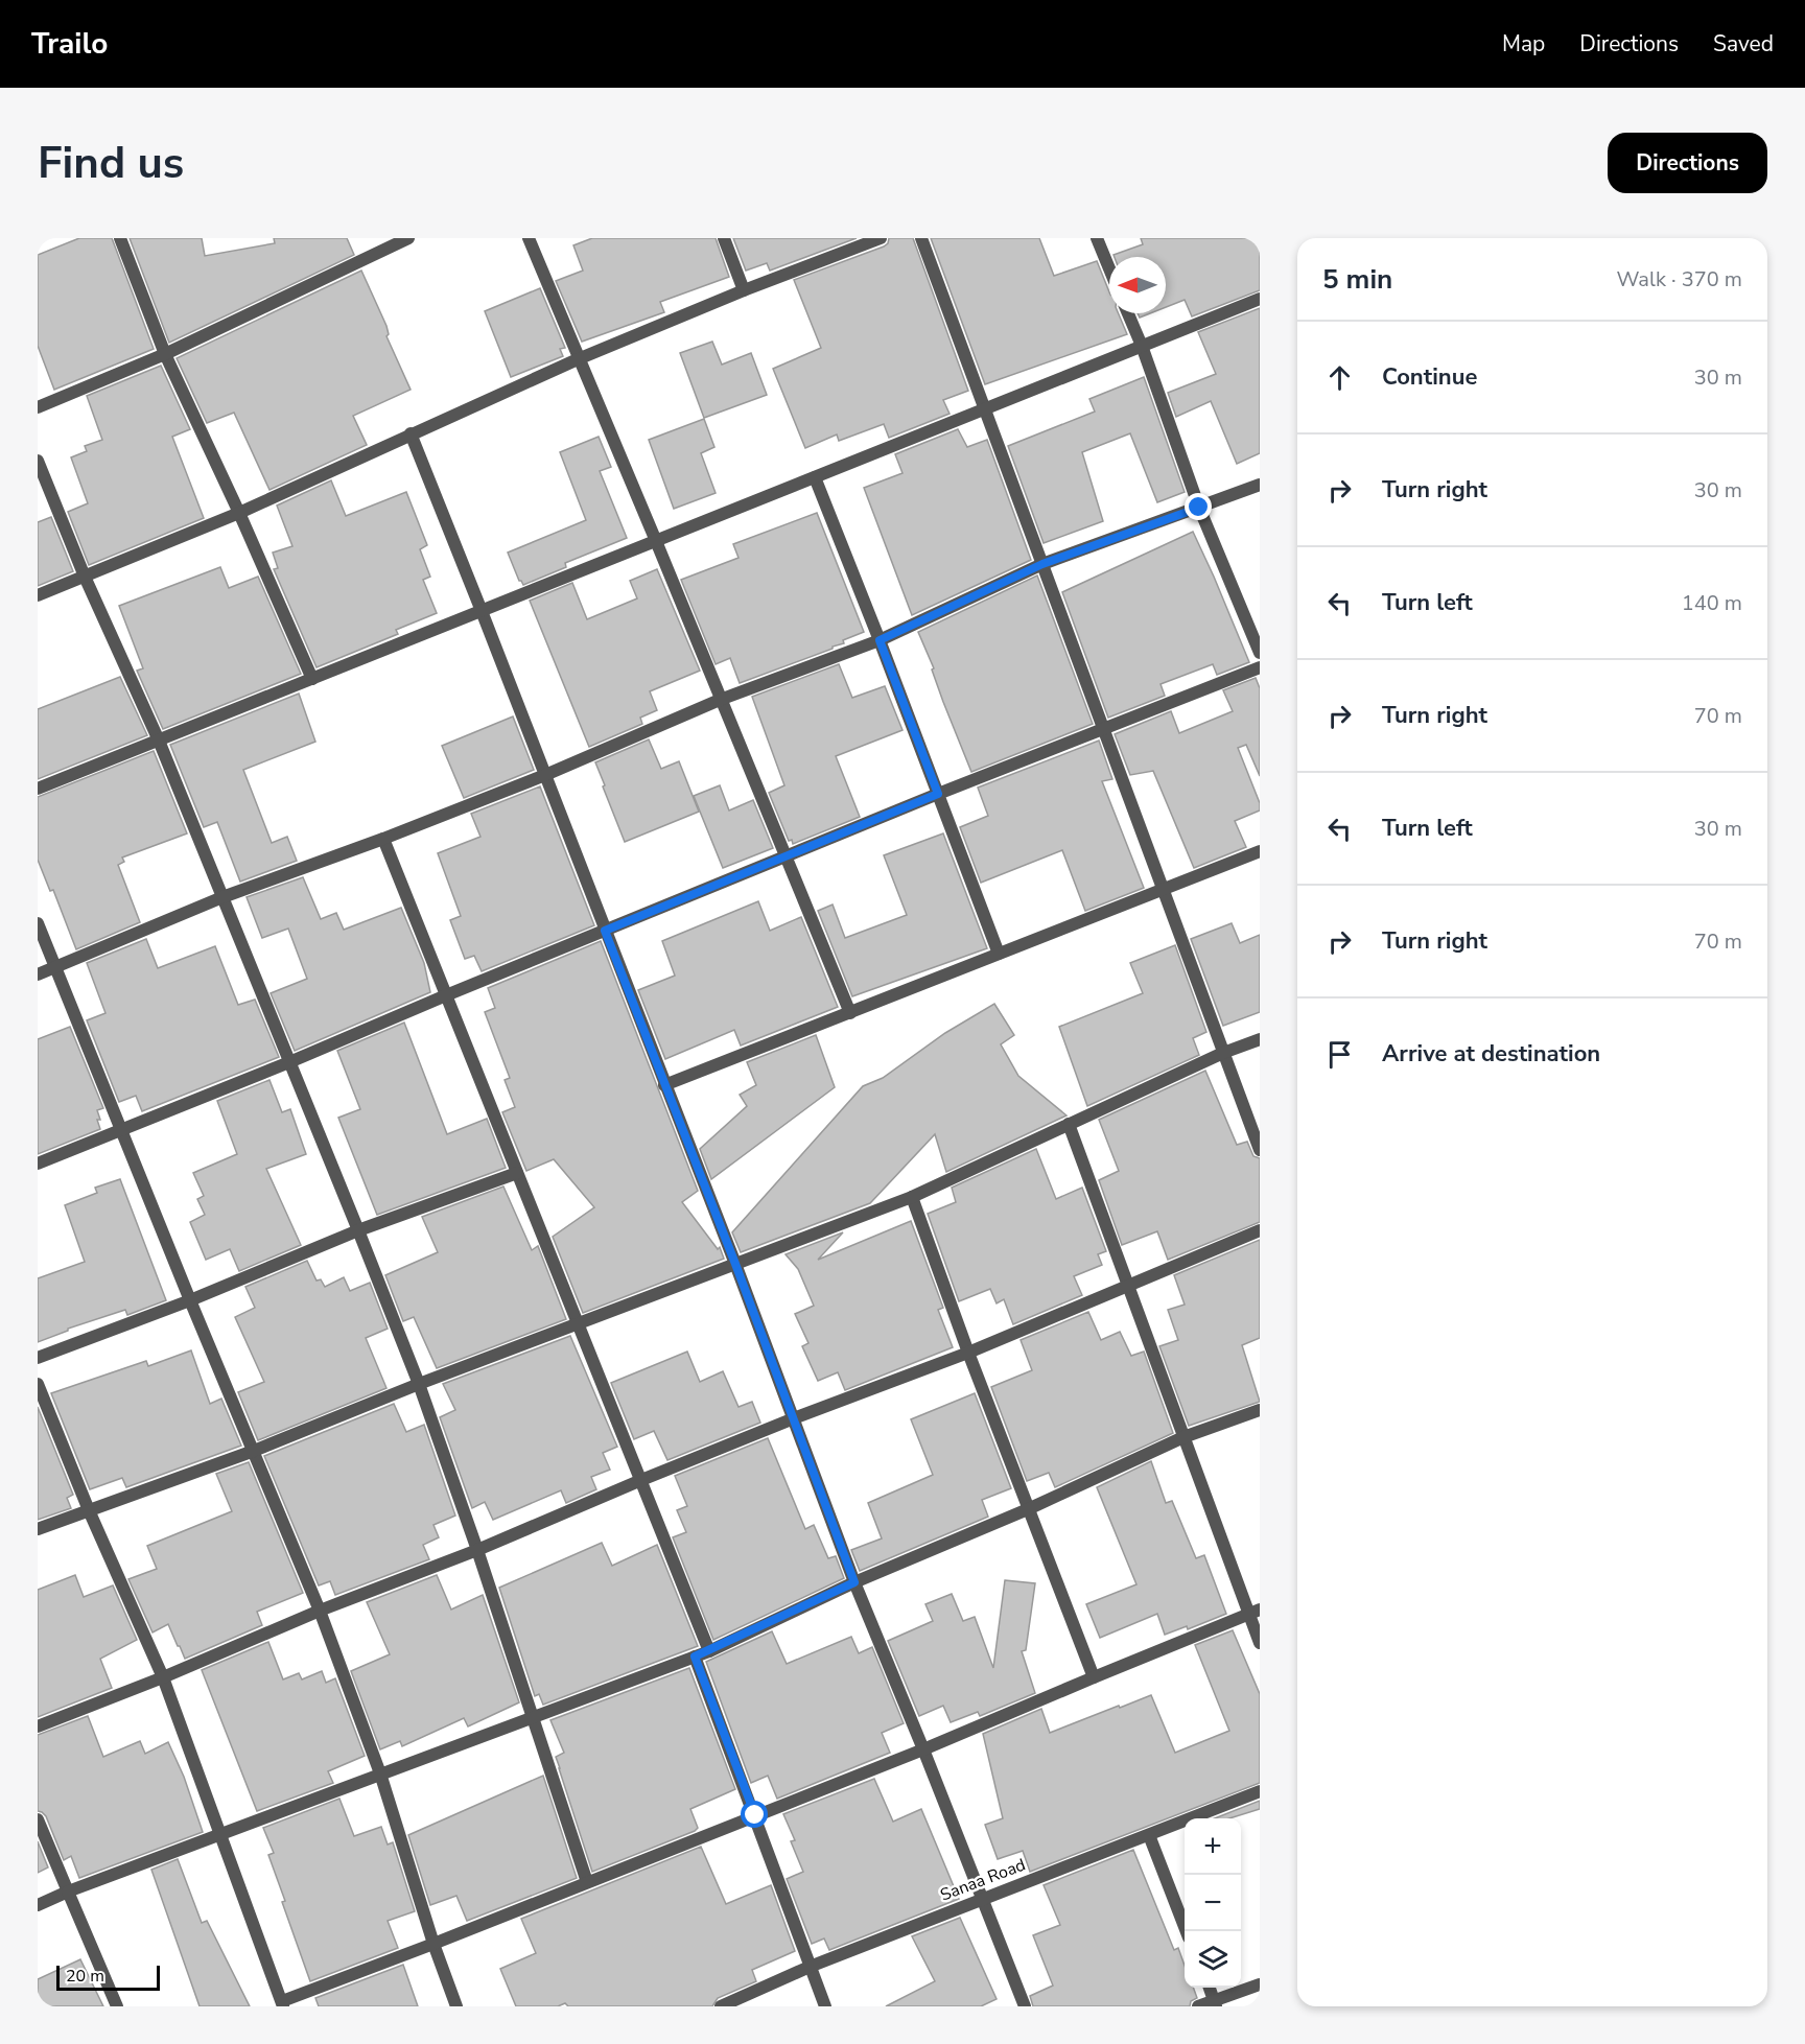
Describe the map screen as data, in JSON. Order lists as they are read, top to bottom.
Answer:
{
  "streets": {
    "street": ["Sanaa Road"]
  },
  "scale_bar": "20 m",
  "north": "left",
  "page": {
    "header": "Trailo",
    "nav": ["Map", "Directions", "Saved"],
    "buttons": "Directions",
    "title": "Find us",
    "heading": ["5 min", "Walk · 370 m"],
    "list": [
      ["Continue", "30 m"],
      ["Turn right", "30 m"],
      ["Turn left", "140 m"],
      ["Turn right", "70 m"],
      ["Turn left", "30 m"],
      ["Turn right", "70 m"],
      "Arrive at destination"
    ],
    "map_buttons": ["+", "−"],
    "scale": "20 m"
  }
}
